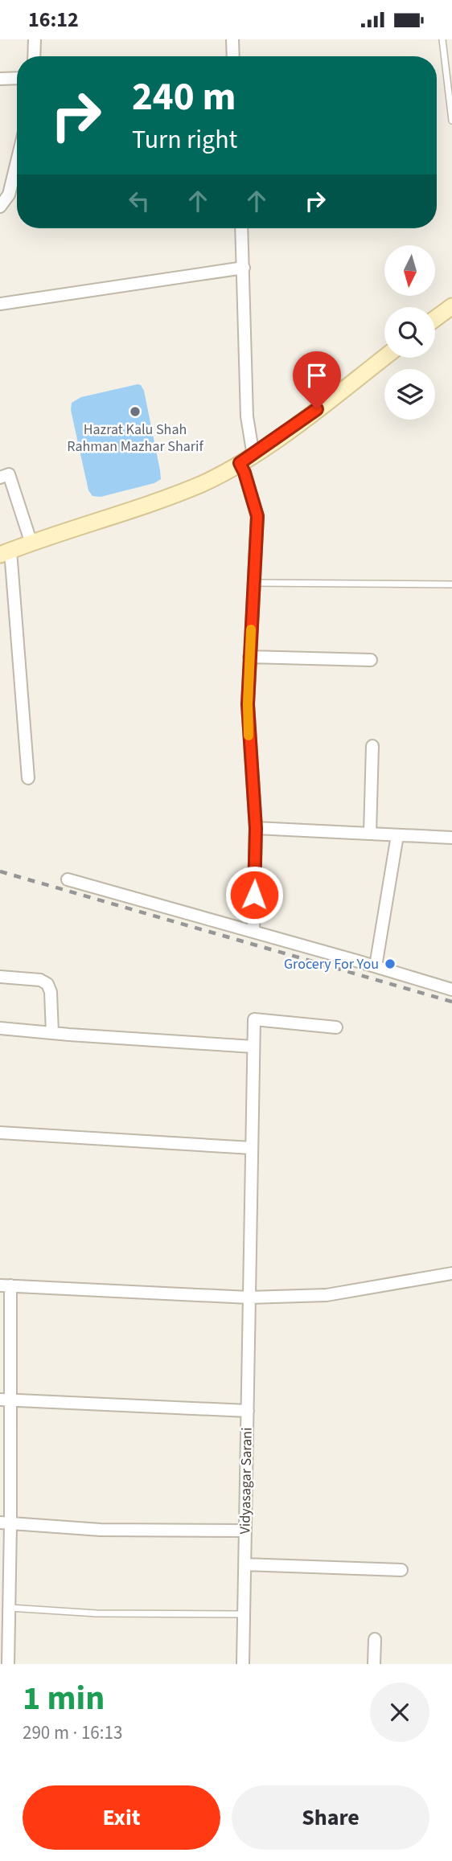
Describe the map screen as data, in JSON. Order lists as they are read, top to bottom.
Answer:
{
  "streets": {
    "street": ["Vidyasagar Sarani"]
  },
  "places": ["Hazrat Kalu Shah Rahman Mazhar Sharif", "Grocery For You"],
  "north": "bottom",
  "page": {
    "status": "16:12",
    "turn": ["240 m", "Turn right"],
    "heading": ["1 min", "290 m · 16:13"],
    "buttons": ["Exit", "Share"]
  }
}
